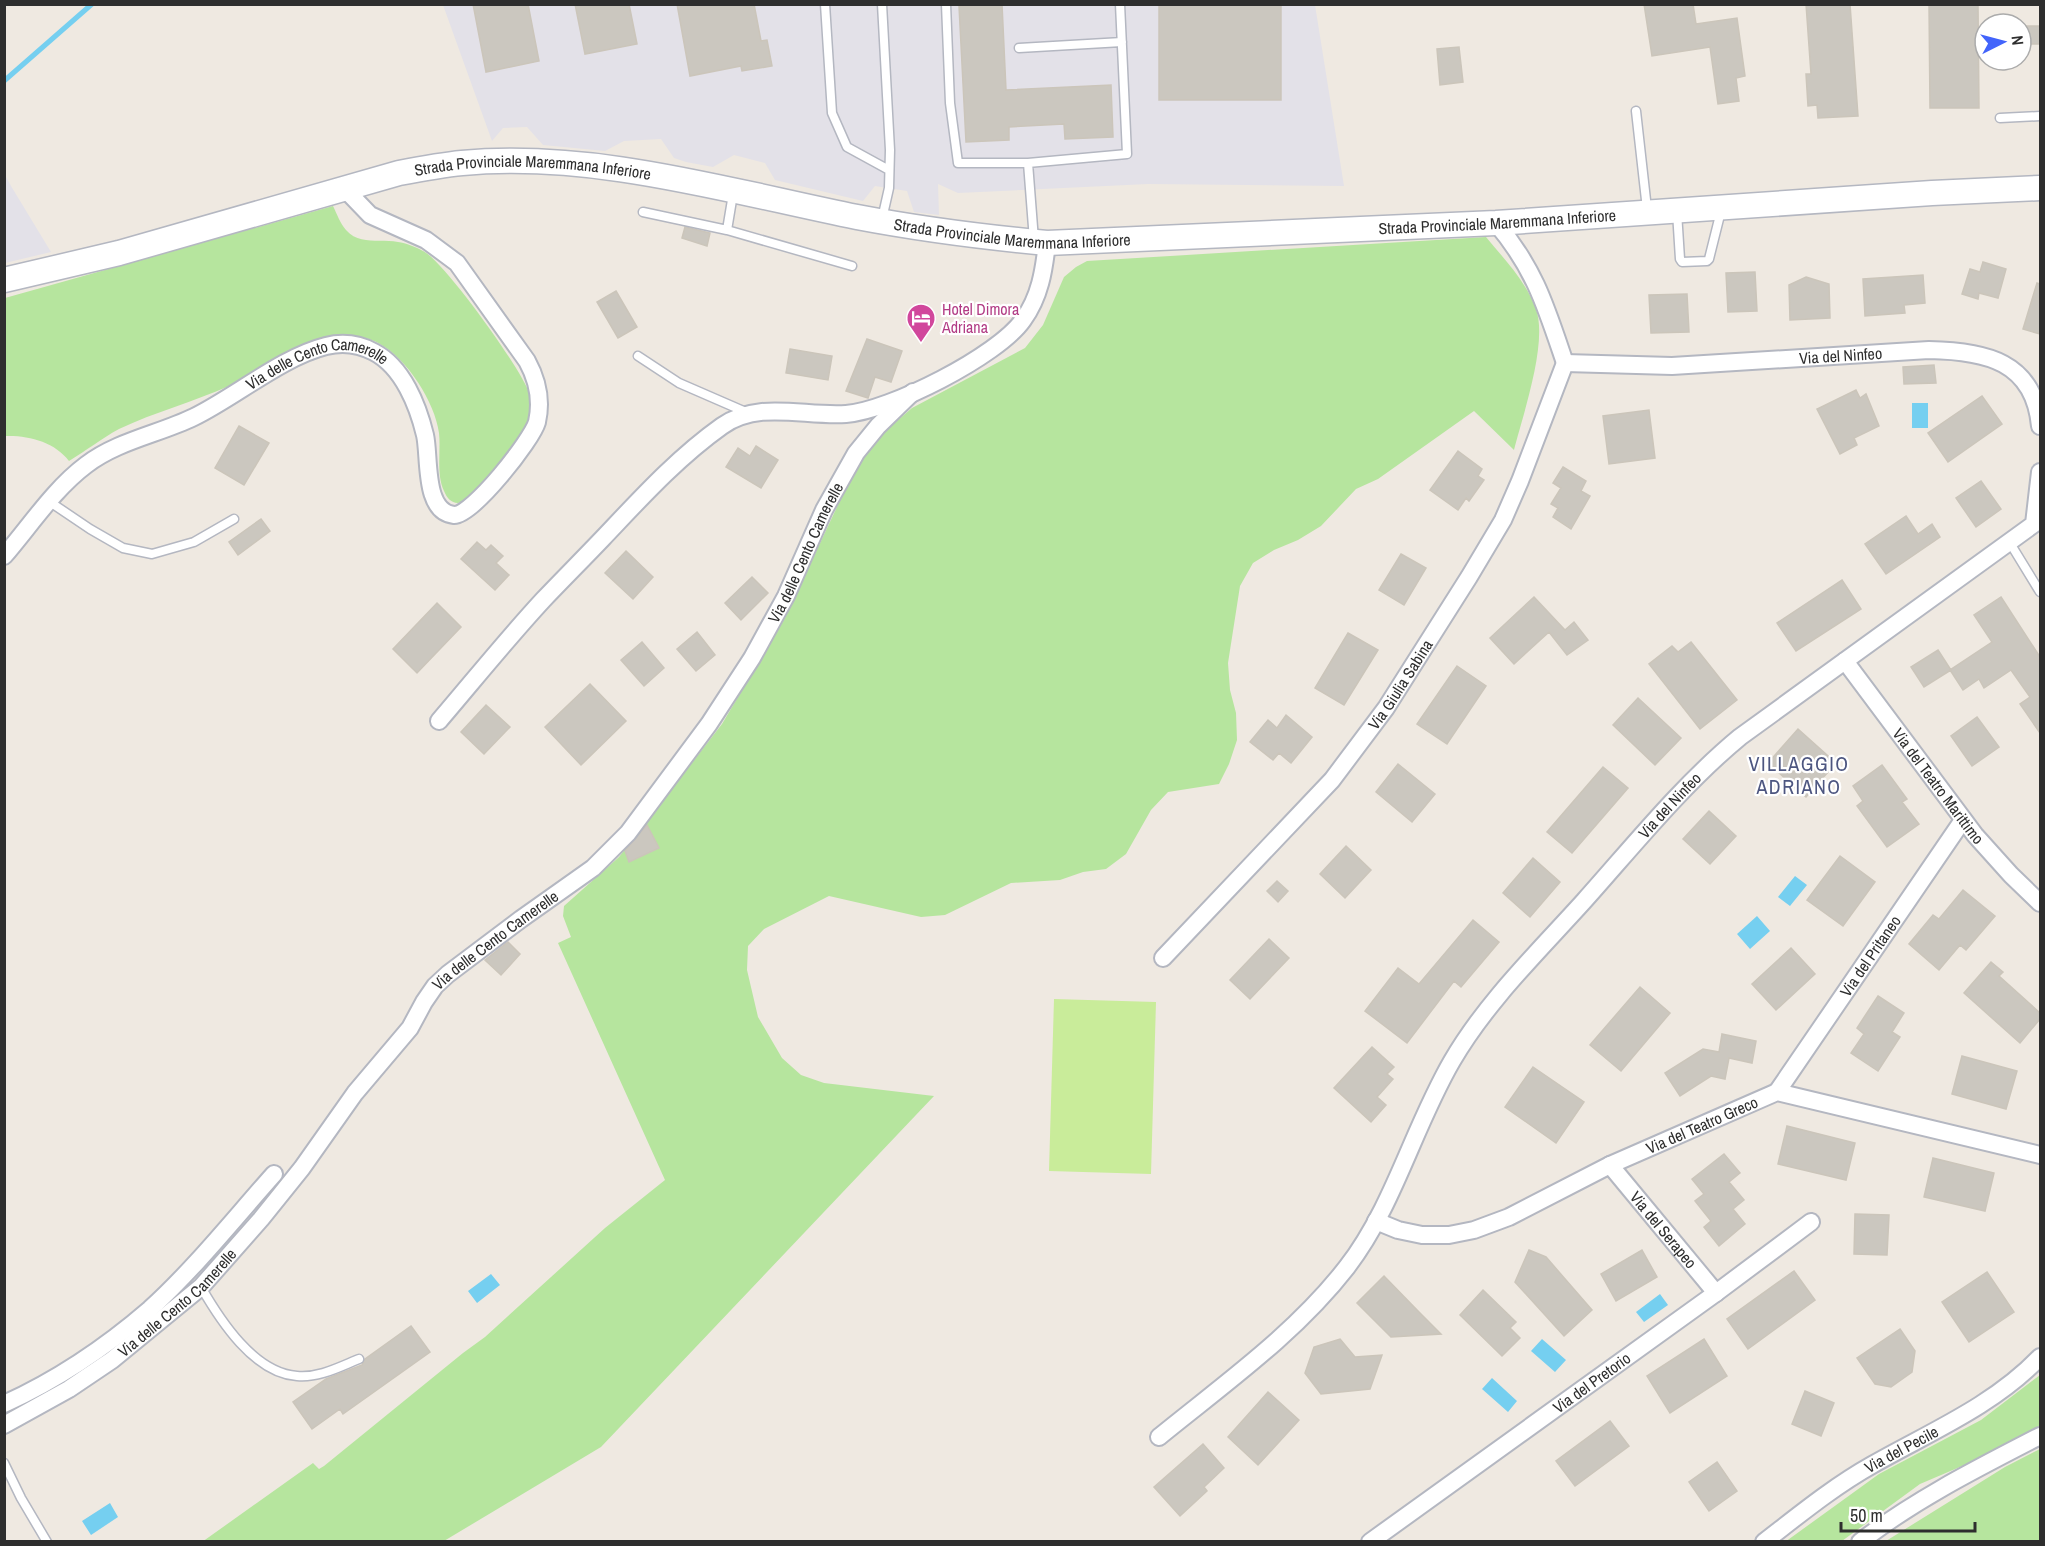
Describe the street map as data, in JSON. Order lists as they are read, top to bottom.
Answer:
{
  "streets": {
    "main road": ["Strada Provinciale Maremmana Inferiore"],
    "street": [
      "Via del Ninfeo",
      "Via delle Cento Camerelle",
      "Via Giulia Sabina",
      "Via del Teatro Marittimo",
      "Via del Pritaneo",
      "Via del Teatro Greco",
      "Via del Serapeo",
      "Via del Pretorio",
      "Via del Pecile"
    ]
  },
  "crossings": [
    ["Strada Provinciale Maremmana Inferiore", "Via delle Cento Camerelle"],
    ["Via del Ninfeo", "Via Giulia Sabina"],
    ["Via del Ninfeo", "Via del Teatro Marittimo"],
    ["Via del Ninfeo", "Via del Teatro Greco"],
    ["Via del Teatro Marittimo", "Via del Pritaneo"],
    ["Via del Pritaneo", "Via del Teatro Greco"],
    ["Via del Teatro Greco", "Via del Serapeo"],
    ["Via del Serapeo", "Via del Pretorio"]
  ],
  "districts": ["VILLAGGIO ADRIANO"],
  "places": {
    "hotel": ["Hotel Dimora Adriana"]
  },
  "scale_bar": "50 m",
  "north": "right"
}
